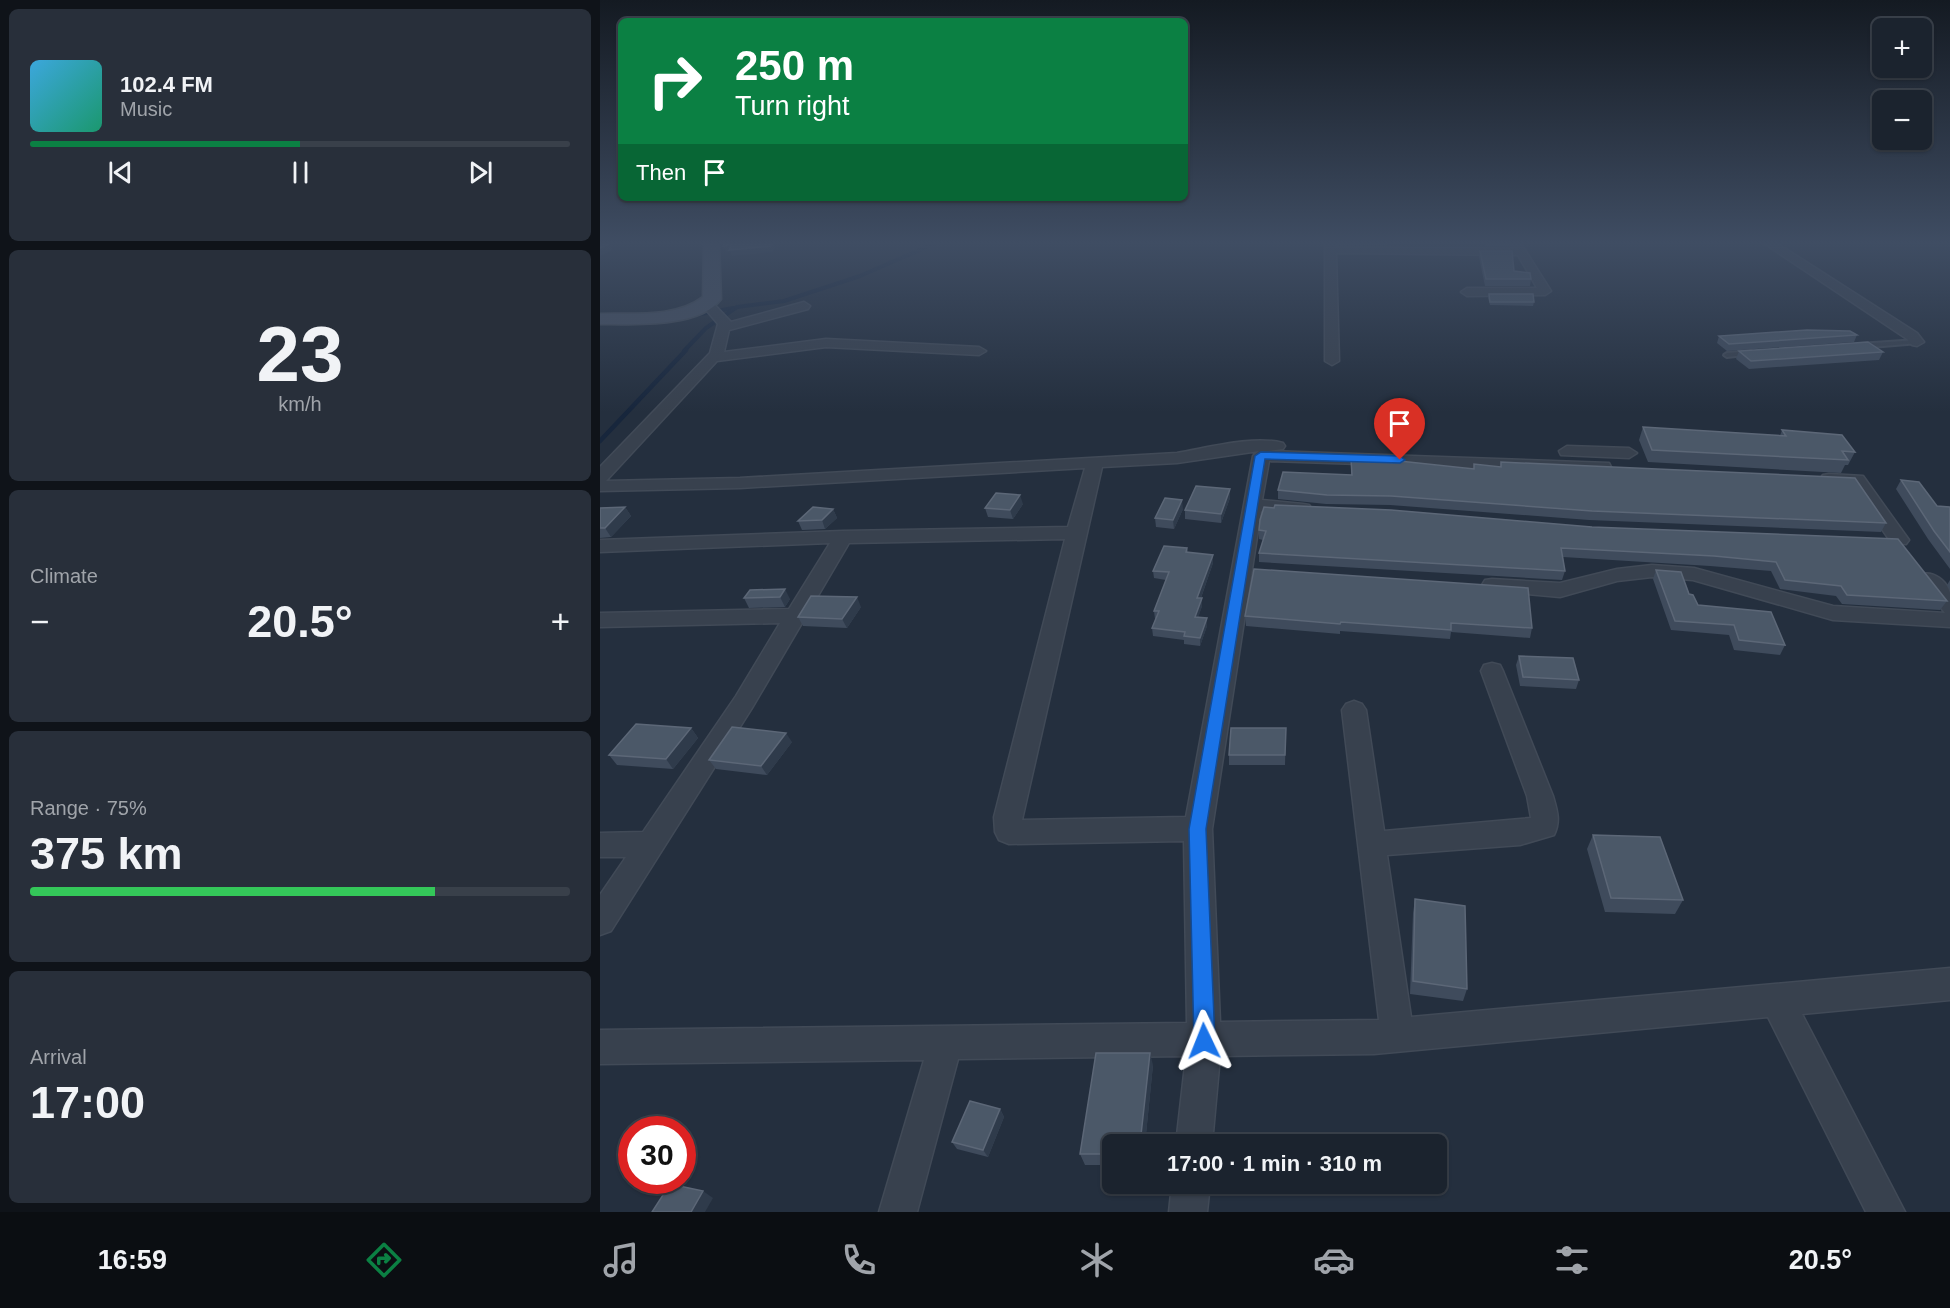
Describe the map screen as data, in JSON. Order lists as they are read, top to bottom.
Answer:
{
  "page": {
    "map_buttons": ["+", "−"],
    "turn": ["250 m", "Turn right"],
    "song": ["102.4 FM", "Music"],
    "then": "Then",
    "tile": [
      ["23", "km/h"],
      "Climate",
      ["Range · 75%", "375 km"],
      ["Arrival", "17:00"]
    ],
    "heat": ["−", "20.5°", "+"],
    "limit": "30",
    "trip": "17:00 · 1 min · 310 m",
    "tabs": ["16:59", "20.5°"]
  }
}
